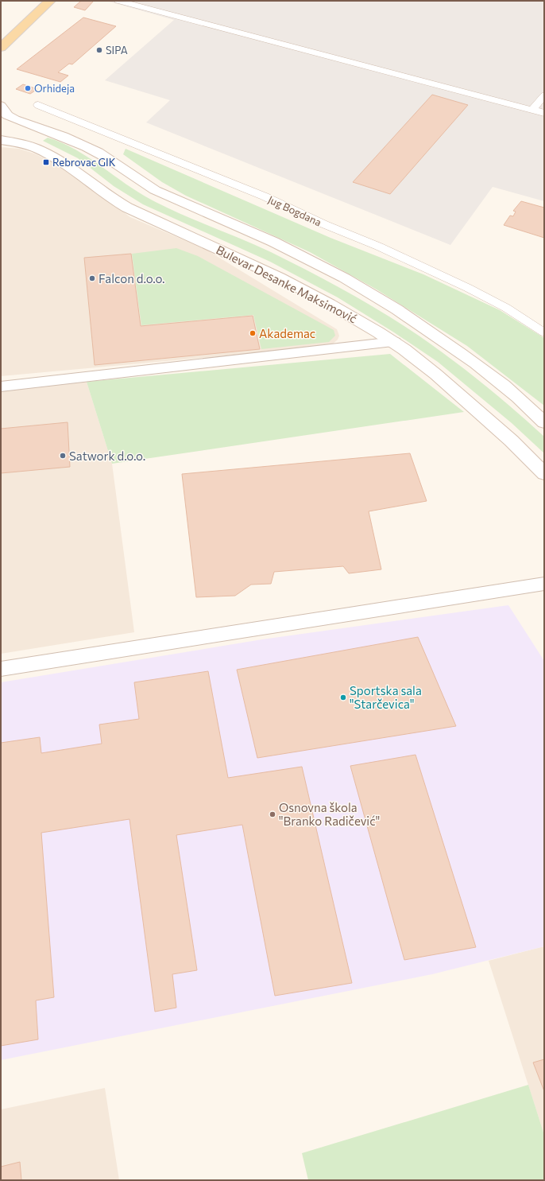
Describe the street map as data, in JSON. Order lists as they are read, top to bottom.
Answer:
{
  "streets": {
    "main road": ["Bulevar Desanke Maksimović"],
    "lane": ["Jug Bogdana"]
  },
  "places": {
    "other": [
      "SIPA",
      "Orhideja",
      "Falcon d.o.o.",
      "Akademac",
      "Satwork d.o.o.",
      "Sportska sala \"Starčevica\"",
      "Osnovna škola \"Branko Radičević\""
    ],
    "transit": ["Rebrovac GIK"]
  }
}
